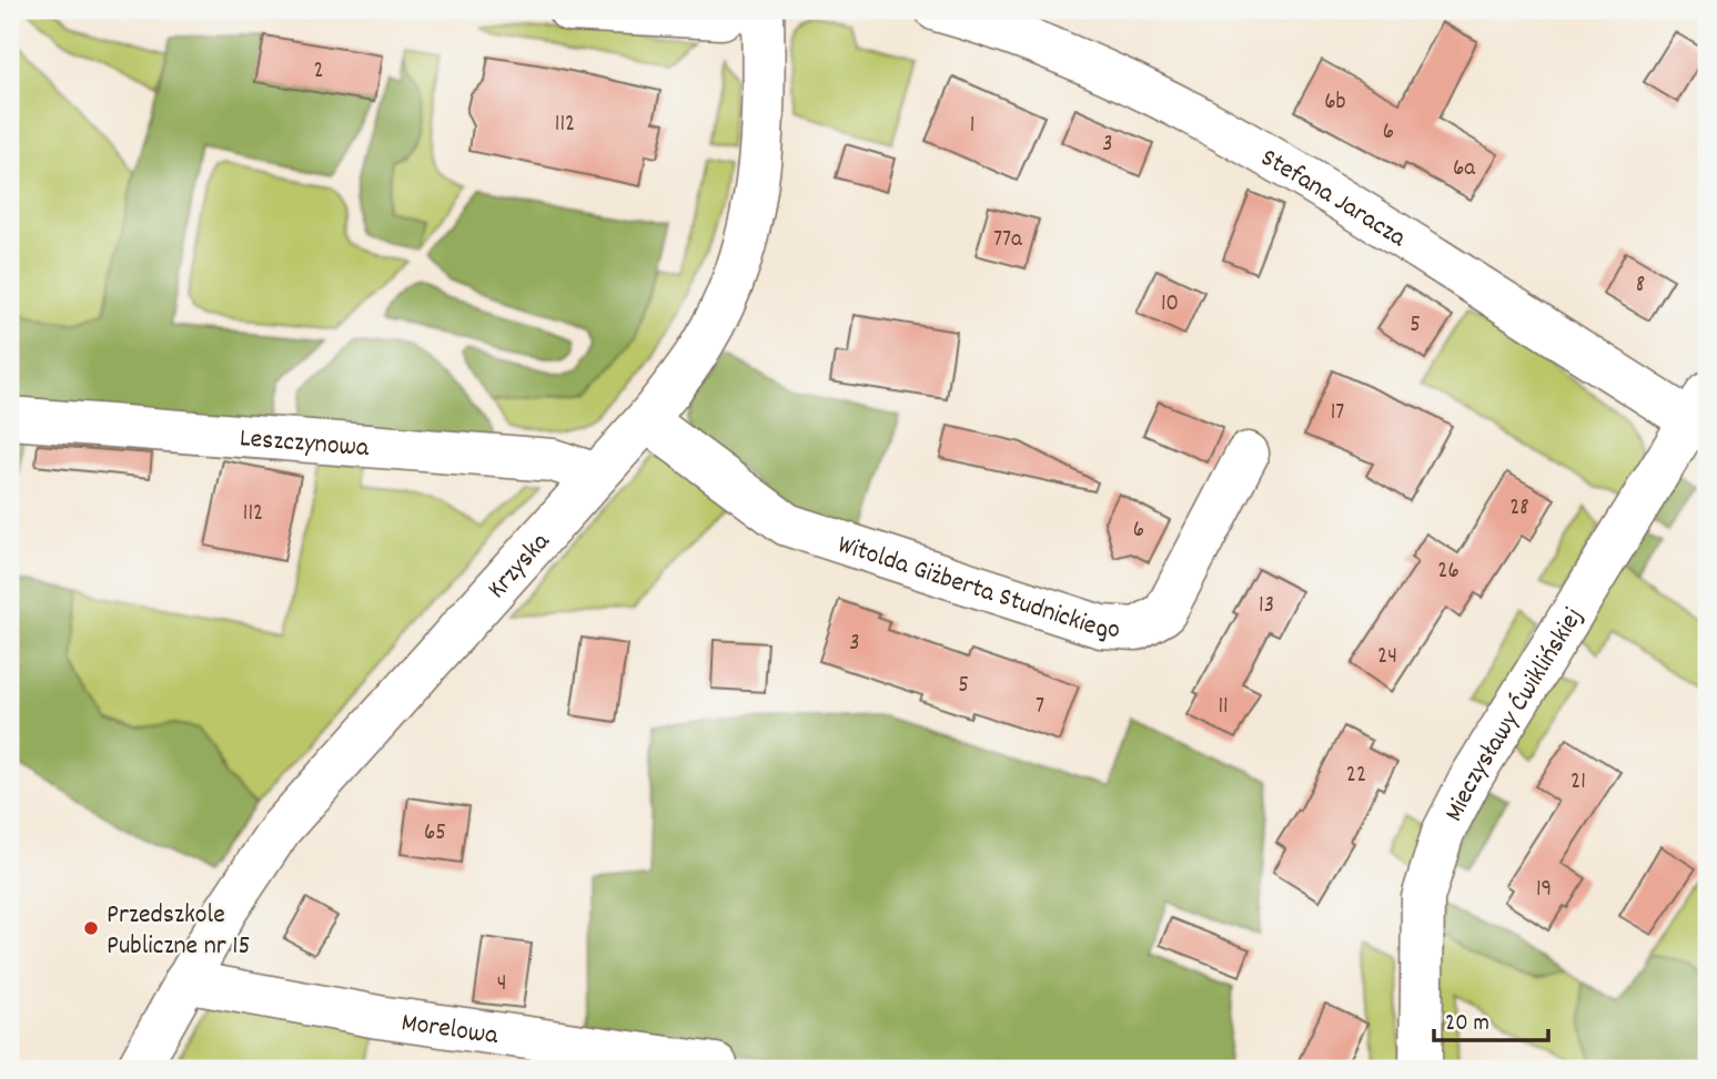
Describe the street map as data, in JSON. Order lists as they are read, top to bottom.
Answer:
{
  "streets": {
    "street": [
      "Stefana Jaracza",
      "Leszczynowa",
      "Krzyska",
      "Witolda Giżberta Studnickiego",
      "Mieczysławy Ćwiklińskiej",
      "Morelowa"
    ]
  },
  "crossings": [
    ["Stefana Jaracza", "Mieczysławy Ćwiklińskiej"],
    ["Leszczynowa", "Krzyska"],
    ["Krzyska", "Witolda Giżberta Studnickiego"],
    ["Krzyska", "Morelowa"]
  ],
  "places": ["Przedszkole Publiczne nr 15"],
  "house_numbers": [
    "2",
    "6b",
    "112",
    "1",
    "6",
    "3",
    "6a",
    "77a",
    "8",
    "10",
    "5",
    "17",
    "28",
    "112",
    "6",
    "26",
    "13",
    "3",
    "24",
    "5",
    "7",
    "11",
    "22",
    "21",
    "65",
    "19",
    "4"
  ],
  "scale_bar": "20 m"
}
